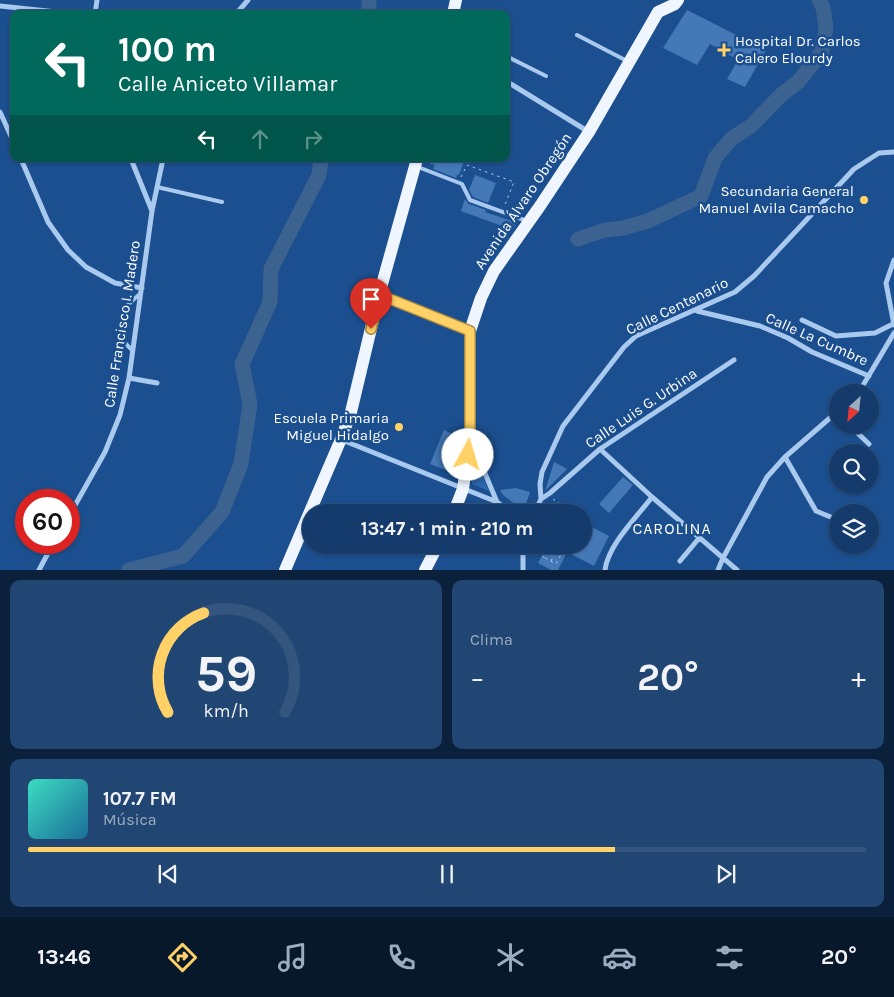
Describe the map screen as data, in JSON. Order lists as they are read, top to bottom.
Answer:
{
  "streets": {
    "main road": ["Avenida Álvaro Obregón"],
    "street": [
      "Calle Centenario",
      "Calle Francisco I. Madero",
      "Calle La Cumbre",
      "Calle Luis G. Urbina"
    ]
  },
  "crossings": [
    ["Calle Centenario", "Calle La Cumbre"],
    ["Calle Centenario", "Calle Luis G. Urbina"]
  ],
  "districts": ["CAROLINA"],
  "places": {
    "health": ["Hospital Dr. Carlos Calero Elourdy"],
    "other": ["Secundaria General Manuel Avila Camacho", "Escuela Primaria Miguel Hidalgo"]
  },
  "north": "bottom left",
  "page": {
    "turn": ["100 m", "Calle Aniceto Villamar"],
    "limit": "60",
    "trip": "13:47 · 1 min · 210 m",
    "tile": "Clima",
    "heat": ["−", "20°", "+"],
    "song": ["107.7 FM", "Música"],
    "tabs": ["13:46", "20°"],
    "gauge": ["59", "km/h"]
  }
}
